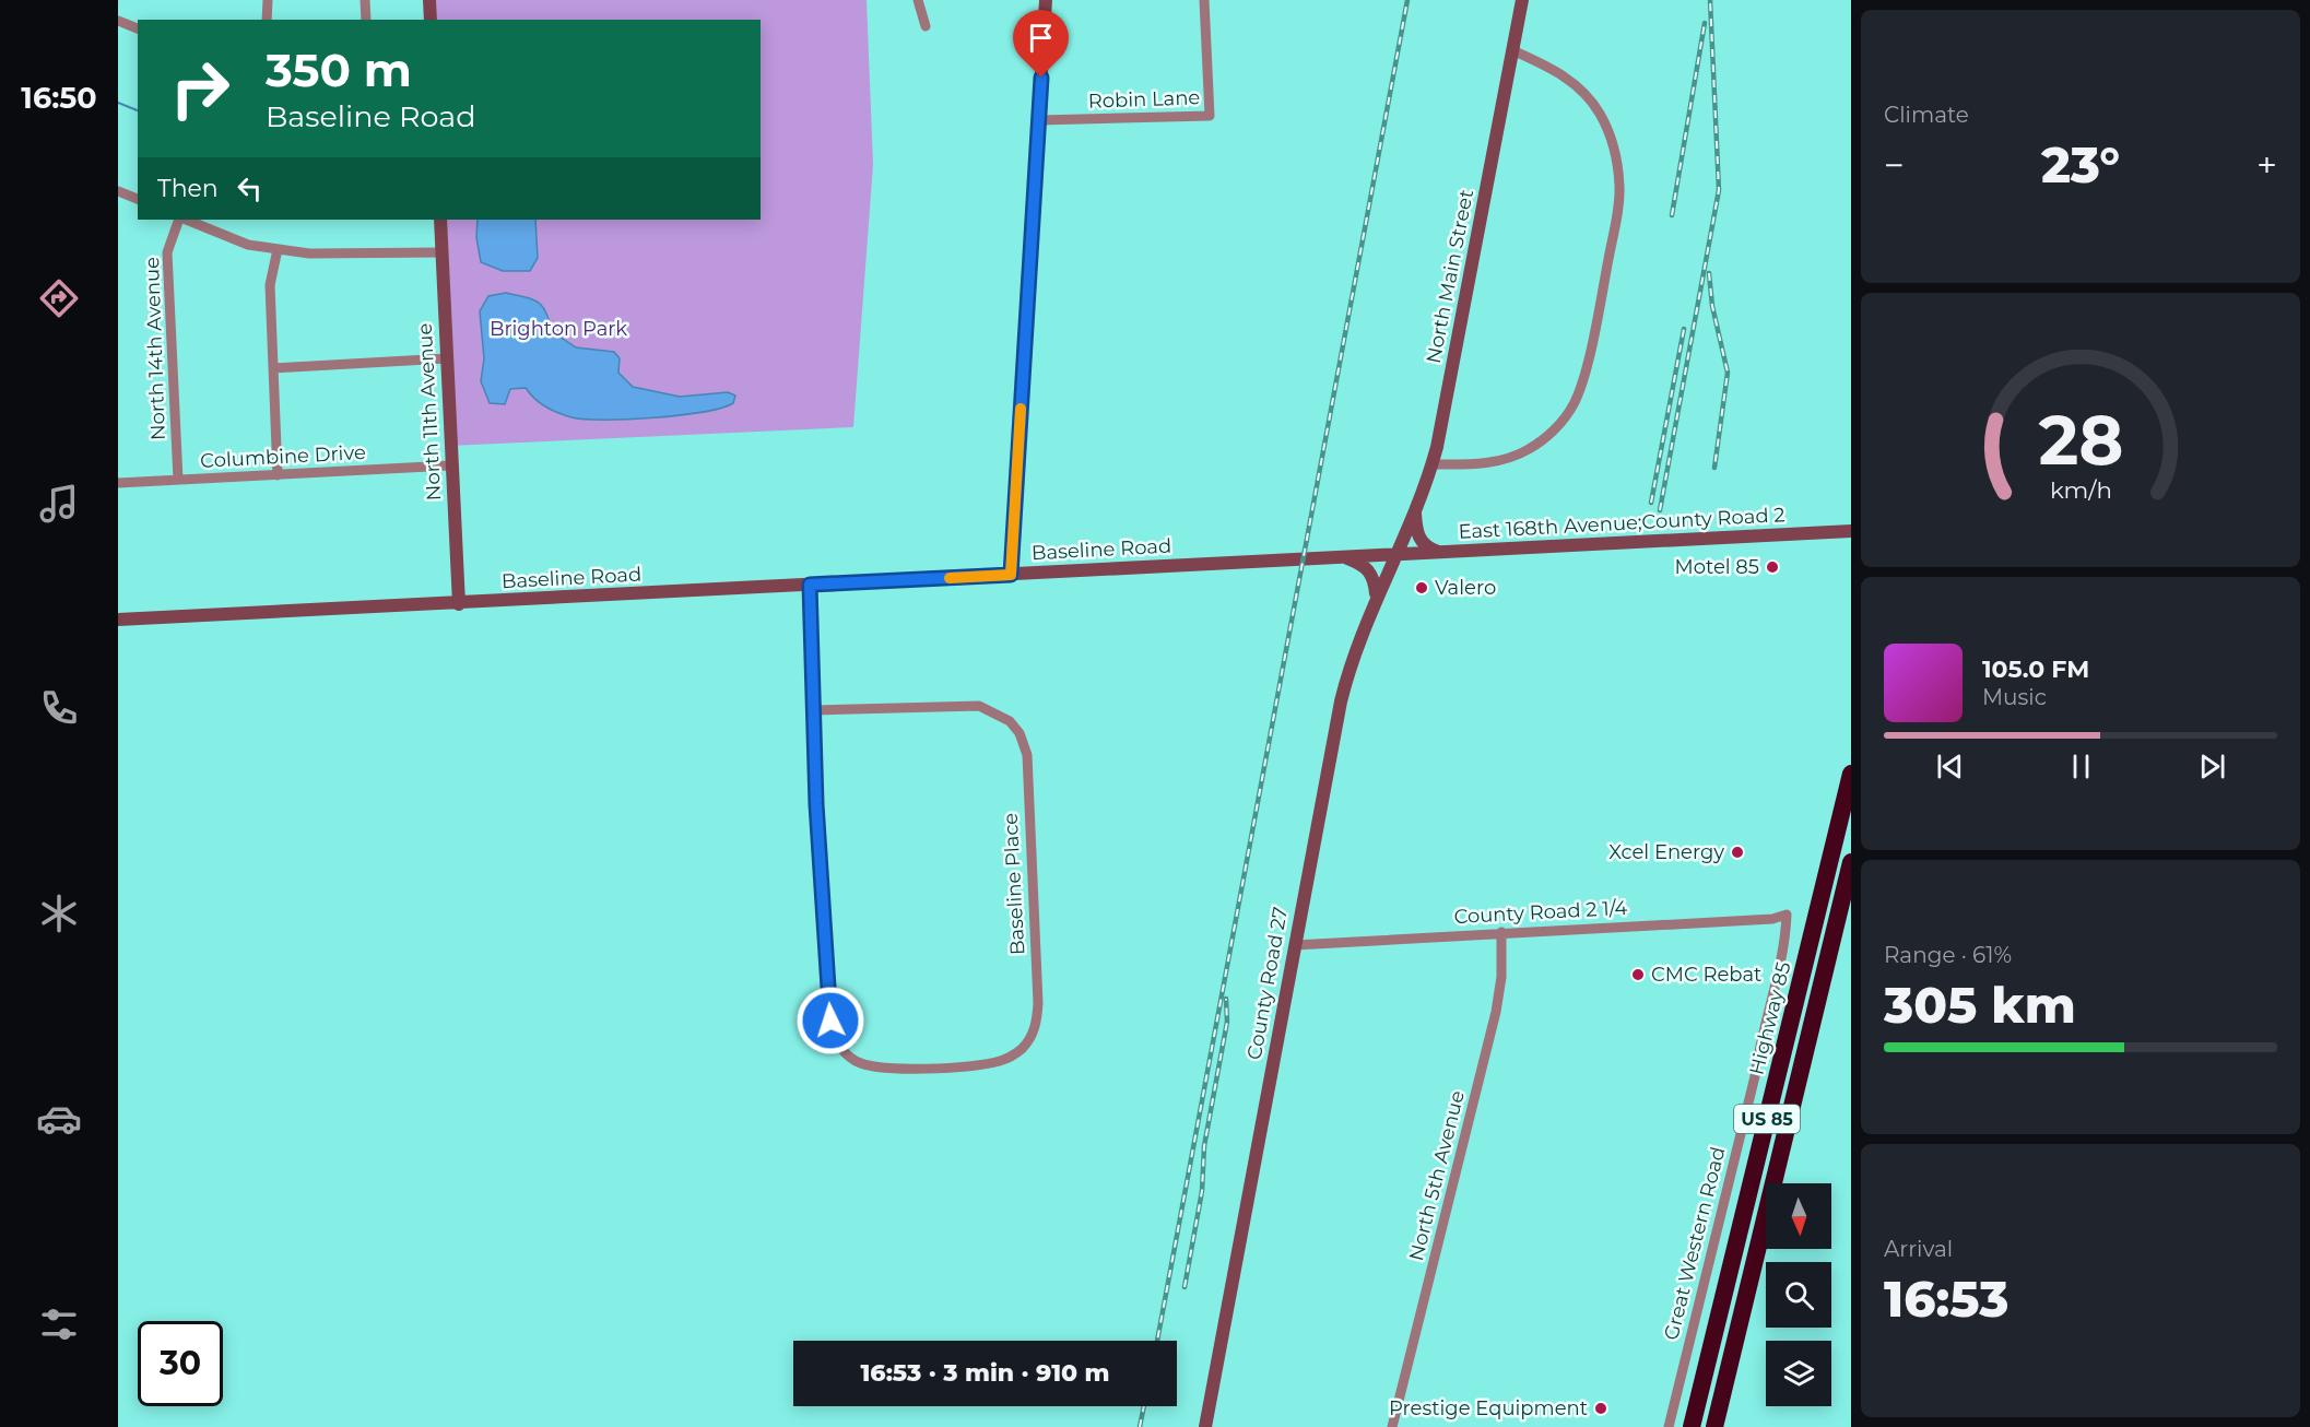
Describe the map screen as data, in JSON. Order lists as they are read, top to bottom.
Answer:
{
  "streets": {
    "highway": ["Highway 85", "US 85"],
    "street": [
      "Robin Lane",
      "North Main Street",
      "North 14th Avenue",
      "North 11th Avenue",
      "Columbine Drive",
      "East 168th Avenue;County Road 2",
      "Baseline Road",
      "Baseline Place",
      "County Road 2 1/4",
      "County Road 27",
      "North 5th Avenue",
      "Great Western Road"
    ]
  },
  "crossings": [
    ["North Main Street", "East 168th Avenue;County Road 2"],
    ["North Main Street", "Baseline Road"],
    ["North Main Street", "County Road 27"],
    ["North 14th Avenue", "Columbine Drive"],
    ["North 11th Avenue", "Columbine Drive"],
    ["North 11th Avenue", "Baseline Road"],
    ["East 168th Avenue;County Road 2", "Baseline Road"],
    ["East 168th Avenue;County Road 2", "County Road 27"],
    ["Baseline Road", "County Road 27"],
    ["County Road 2 1/4", "County Road 27"],
    ["County Road 2 1/4", "North 5th Avenue"],
    ["County Road 2 1/4", "Great Western Road"]
  ],
  "parks": ["Brighton Park"],
  "places": [
    "Motel 85",
    "Valero",
    "Xcel Energy",
    "CMC Rebat",
    "Prestige Equipment"
  ],
  "north": "bottom",
  "page": {
    "tabs": "16:50",
    "tile": [
      "Climate",
      ["Range · 61%", "305 km"],
      ["Arrival", "16:53"]
    ],
    "turn": ["350 m", "Baseline Road"],
    "heat": ["−", "23°", "+"],
    "then": "Then",
    "song": ["105.0 FM", "Music"],
    "limit": "30",
    "trip": "16:53 · 3 min · 910 m",
    "gauge": ["28", "km/h"]
  }
}
